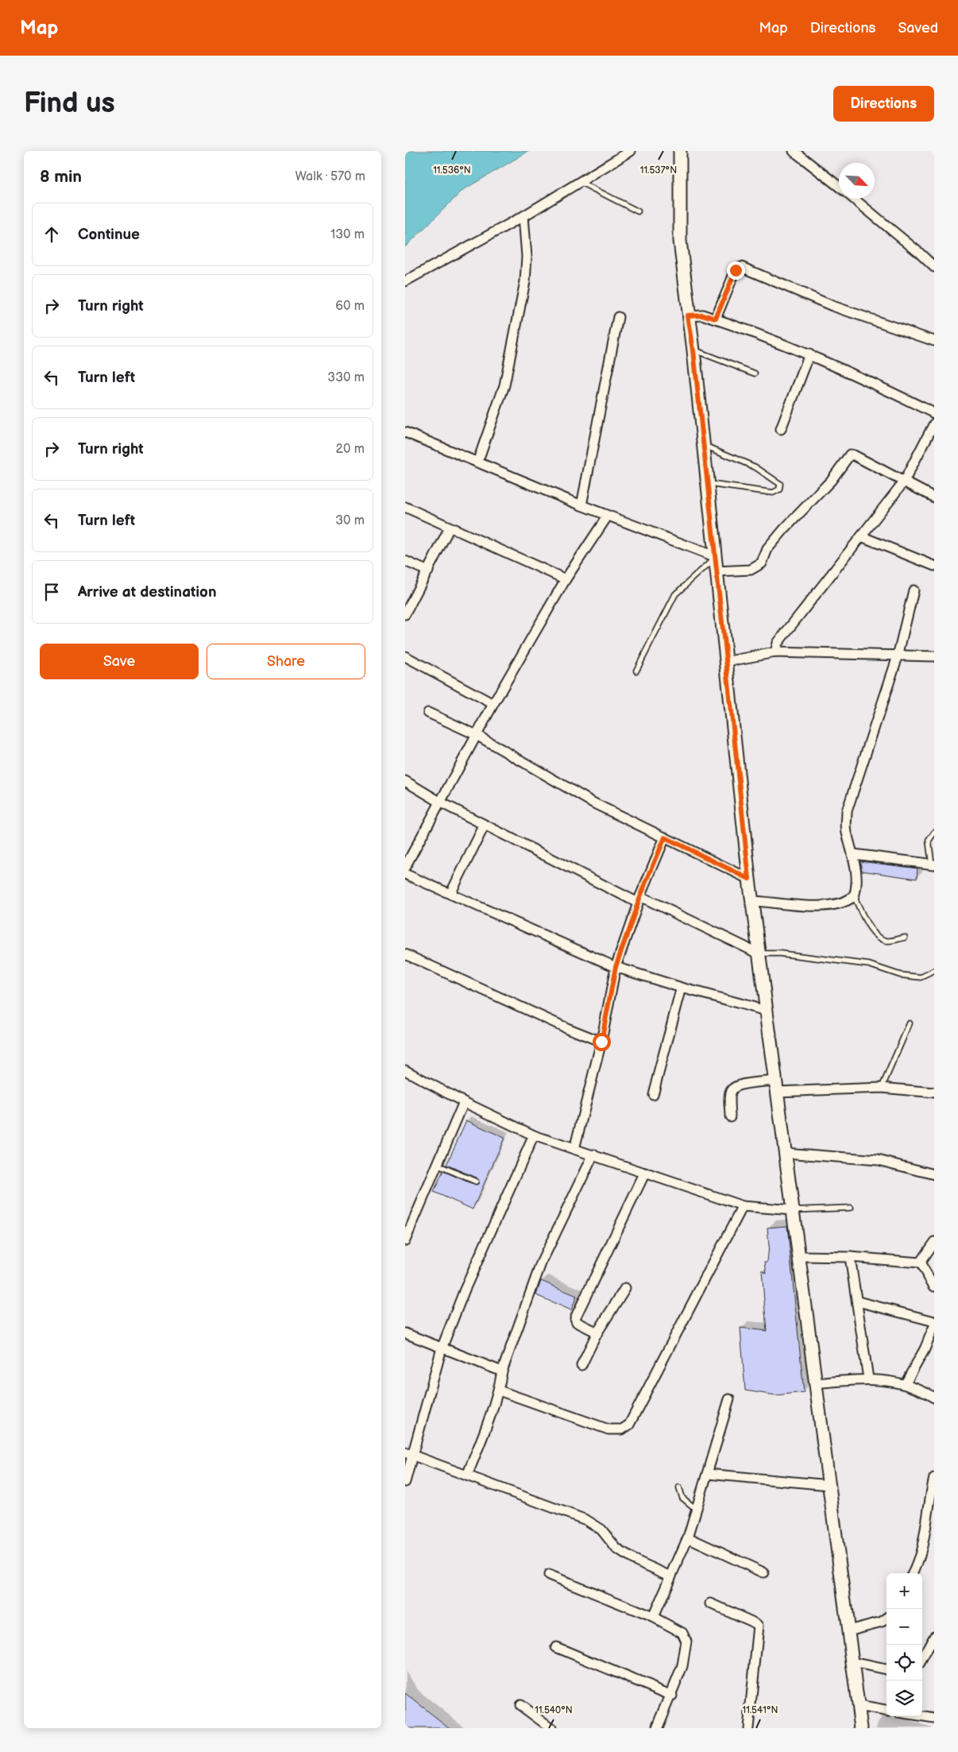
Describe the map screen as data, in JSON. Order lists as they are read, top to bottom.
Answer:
{
  "north": "bottom right",
  "page": {
    "header": "Map",
    "nav": ["Map", "Directions", "Saved"],
    "buttons": [
      "Directions",
      ["Save", "Share"]
    ],
    "title": "Find us",
    "heading": ["8 min", "Walk · 570 m"],
    "list": [
      ["Continue", "130 m"],
      ["Turn right", "60 m"],
      ["Turn left", "330 m"],
      ["Turn right", "20 m"],
      ["Turn left", "30 m"],
      "Arrive at destination"
    ],
    "map_buttons": ["+", "−"]
  },
  "coordinates": [
    "11.536°N",
    "11.537°N",
    "11.540°N",
    "11.541°N"
  ]
}
